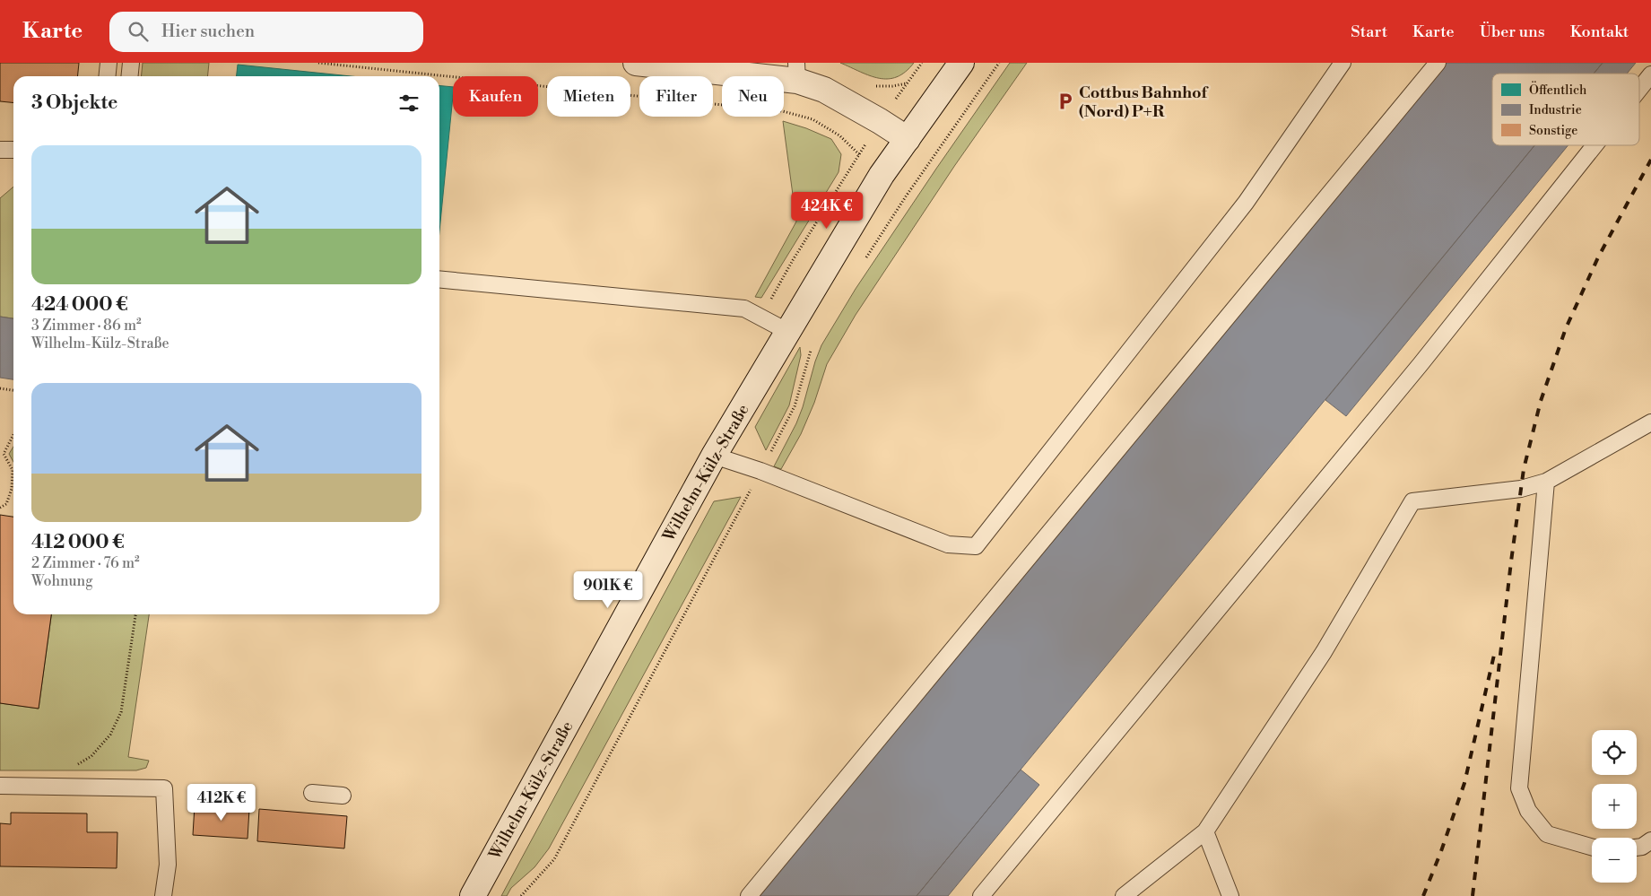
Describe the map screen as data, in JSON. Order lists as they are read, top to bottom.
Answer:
{
  "streets": {
    "main road": ["Wilhelm-Külz-Straße"]
  },
  "places": {
    "parking": ["Cottbus Bahnhof (Nord) P+R"]
  },
  "legend": ["Öffentlich", "Industrie", "Sonstige"],
  "page": {
    "header": "Karte",
    "search": "Hier suchen",
    "nav": [
      "Start",
      "Karte",
      "Über uns",
      "Kontakt"
    ],
    "chip": [
      "Kaufen",
      "Mieten",
      "Filter",
      "Neu"
    ],
    "heading": "3 Objekte",
    "list": [
      {
        "name": "424 000 €",
        "note": "3 Zimmer · 86 m² · Wilhelm-Külz-Straße"
      },
      {
        "name": "412 000 €",
        "note": "2 Zimmer · 76 m² · Wohnung"
      }
    ],
    "price": ["424K €", "901K €", "412K €"],
    "map_buttons": ["+", "−"]
  }
}
